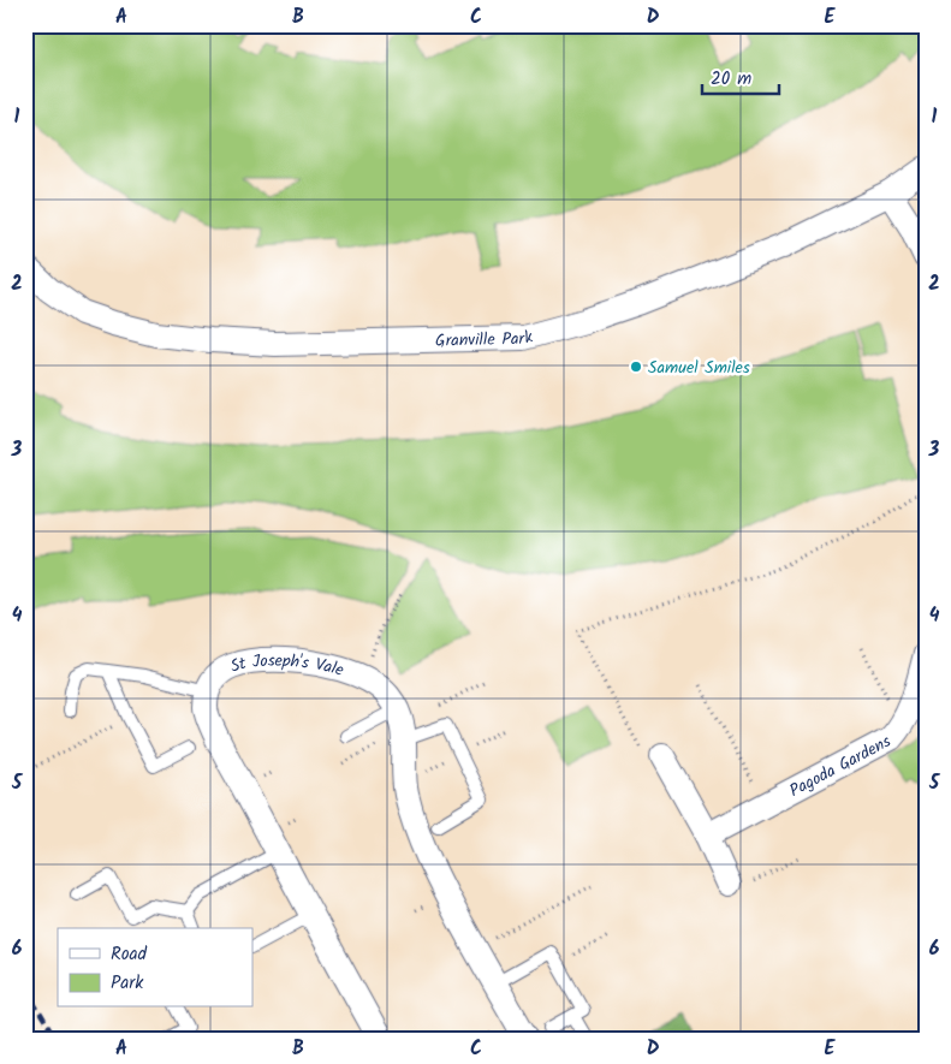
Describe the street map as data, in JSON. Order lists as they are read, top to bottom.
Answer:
{
  "streets": {
    "street": ["Granville Park", "St Joseph's Vale", "Pagoda Gardens"]
  },
  "places": ["Samuel Smiles"],
  "legend": ["Road", "Park"],
  "scale_bar": "20 m",
  "grid": {
    "columns": [
      "A",
      "B",
      "C",
      "D",
      "E"
    ],
    "rows": [
      "1",
      "2",
      "3",
      "4",
      "5",
      "6"
    ]
  }
}
